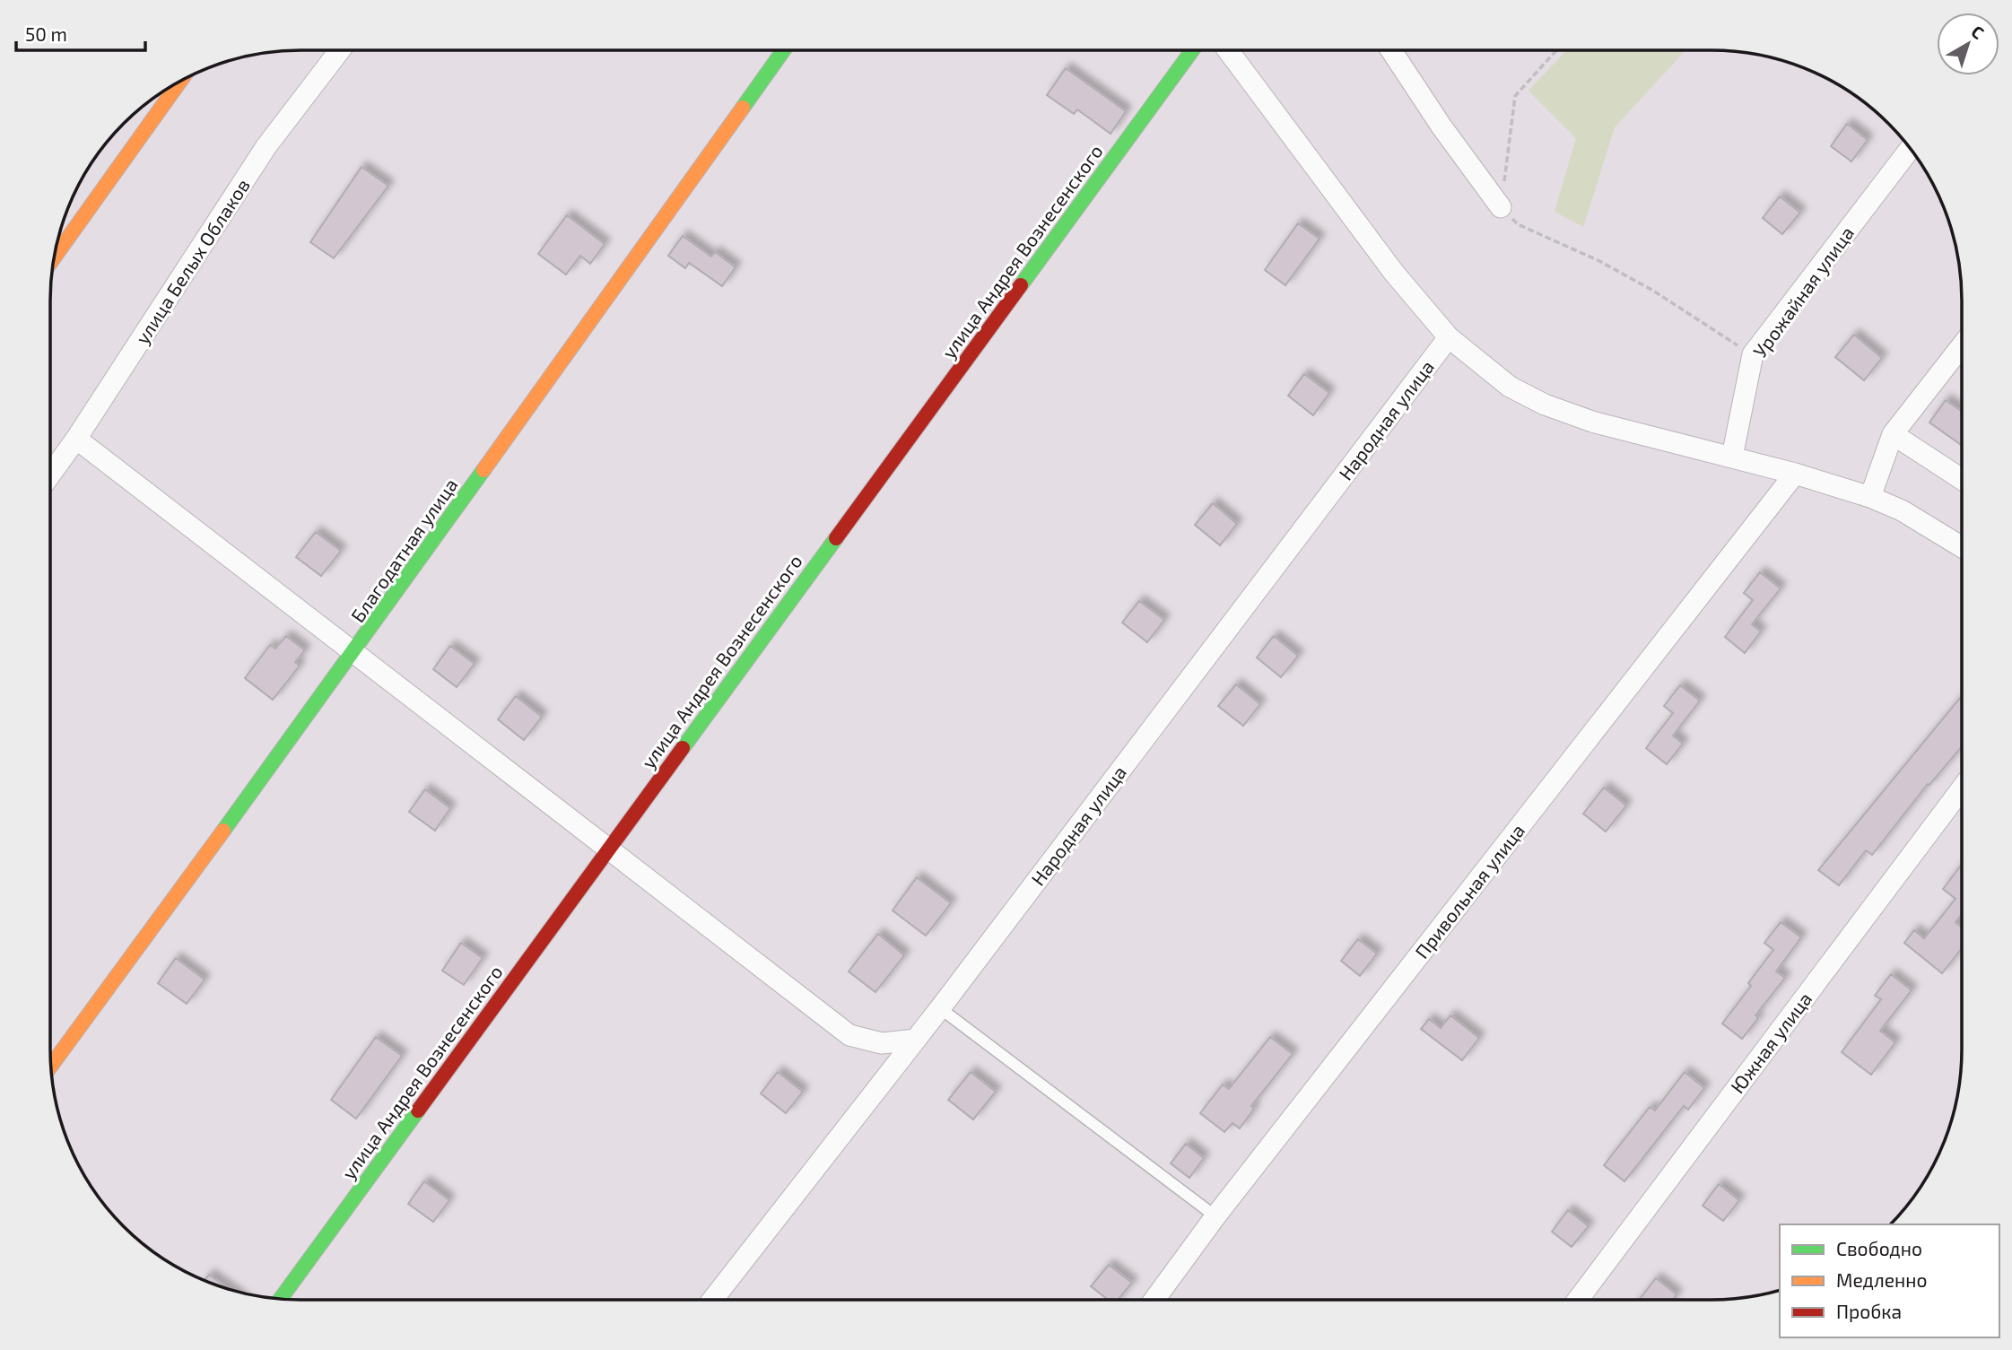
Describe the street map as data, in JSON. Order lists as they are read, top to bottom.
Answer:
{
  "streets": {
    "street": [
      "улица Андрея Вознесенского",
      "улица Белых Облаков",
      "Урожайная улица",
      "Народная улица",
      "Благодатная улица",
      "Привольная улица",
      "Южная улица"
    ]
  },
  "legend": ["Свободно", "Медленно", "Пробка"],
  "scale_bar": "50 m",
  "north": "top right"
}
